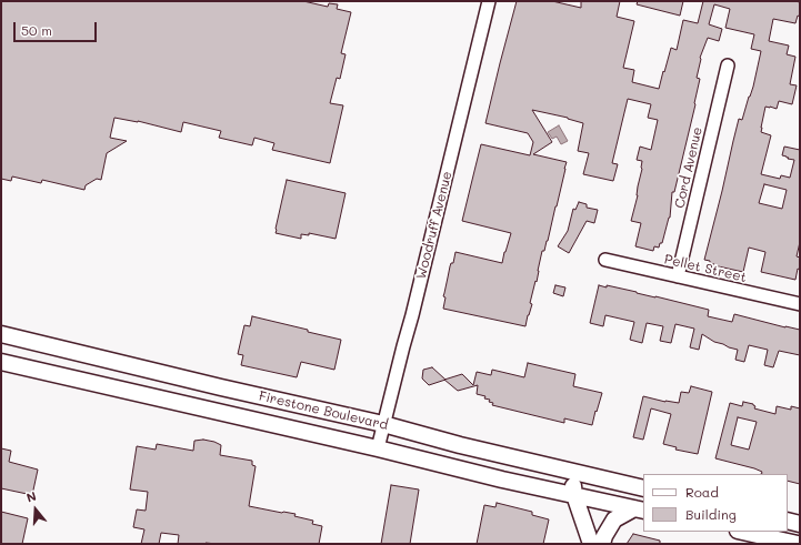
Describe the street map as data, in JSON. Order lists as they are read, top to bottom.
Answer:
{
  "streets": {
    "main road": ["Firestone Boulevard"],
    "street": ["Cord Avenue", "Woodruff Avenue", "Pellet Street"]
  },
  "crossings": [
    ["Cord Avenue", "Pellet Street"],
    ["Woodruff Avenue", "Firestone Boulevard"]
  ],
  "legend": ["Road", "Building"],
  "scale_bar": "50 m",
  "north": "top"
}
